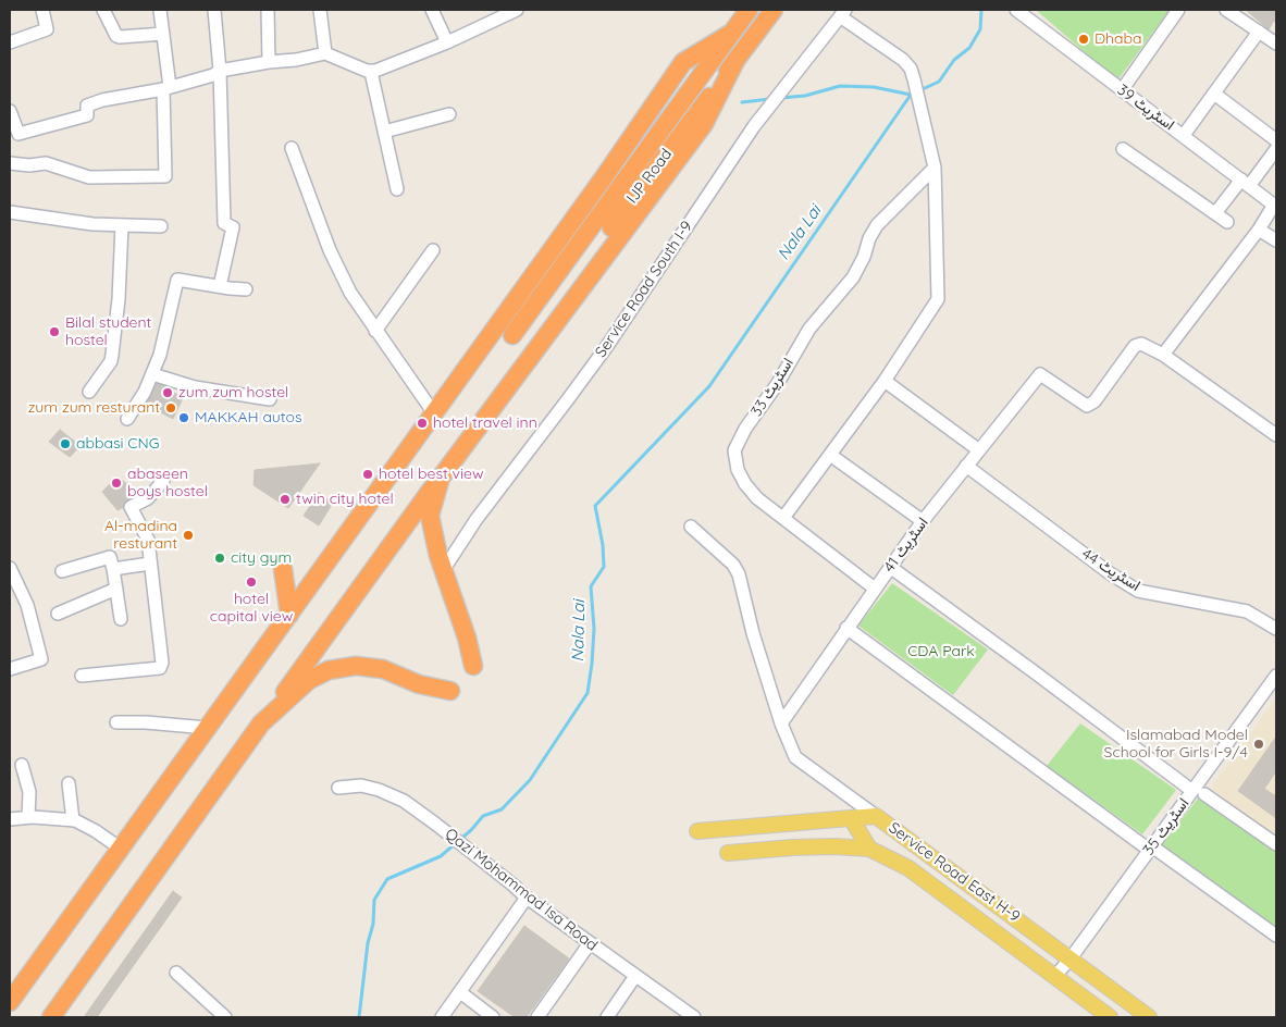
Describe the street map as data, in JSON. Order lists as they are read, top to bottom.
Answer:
{
  "streets": {
    "highway": ["IJP Road"],
    "main road": ["Service Road East H-9"],
    "street": [
      "اسٹریٹ 39",
      "Service Road South I-9",
      "اسٹریٹ 33",
      "اسٹریٹ 41",
      "اسٹریٹ 44",
      "اسٹریٹ 35",
      "Qazi Mohammad Isa Road"
    ]
  },
  "crossings": [
    ["اسٹریٹ 33", "اسٹریٹ 41"],
    ["اسٹریٹ 41", "اسٹریٹ 44"],
    ["اسٹریٹ 35", "Service Road East H-9"]
  ],
  "water": ["Nala Lai"],
  "parks": ["CDA Park"],
  "places": [
    "Dhaba",
    "Bilal student hostel",
    "zum zum hostel",
    "zum zum resturant",
    "MAKKAH autos",
    "hotel travel inn",
    "abbasi CNG",
    "hotel best view",
    "abaseen boys hostel",
    "twin city hotel",
    "Al-madina resturant",
    "city gym",
    "hotel capital view",
    "Islamabad Model School for Girls I-9/4"
  ]
}
